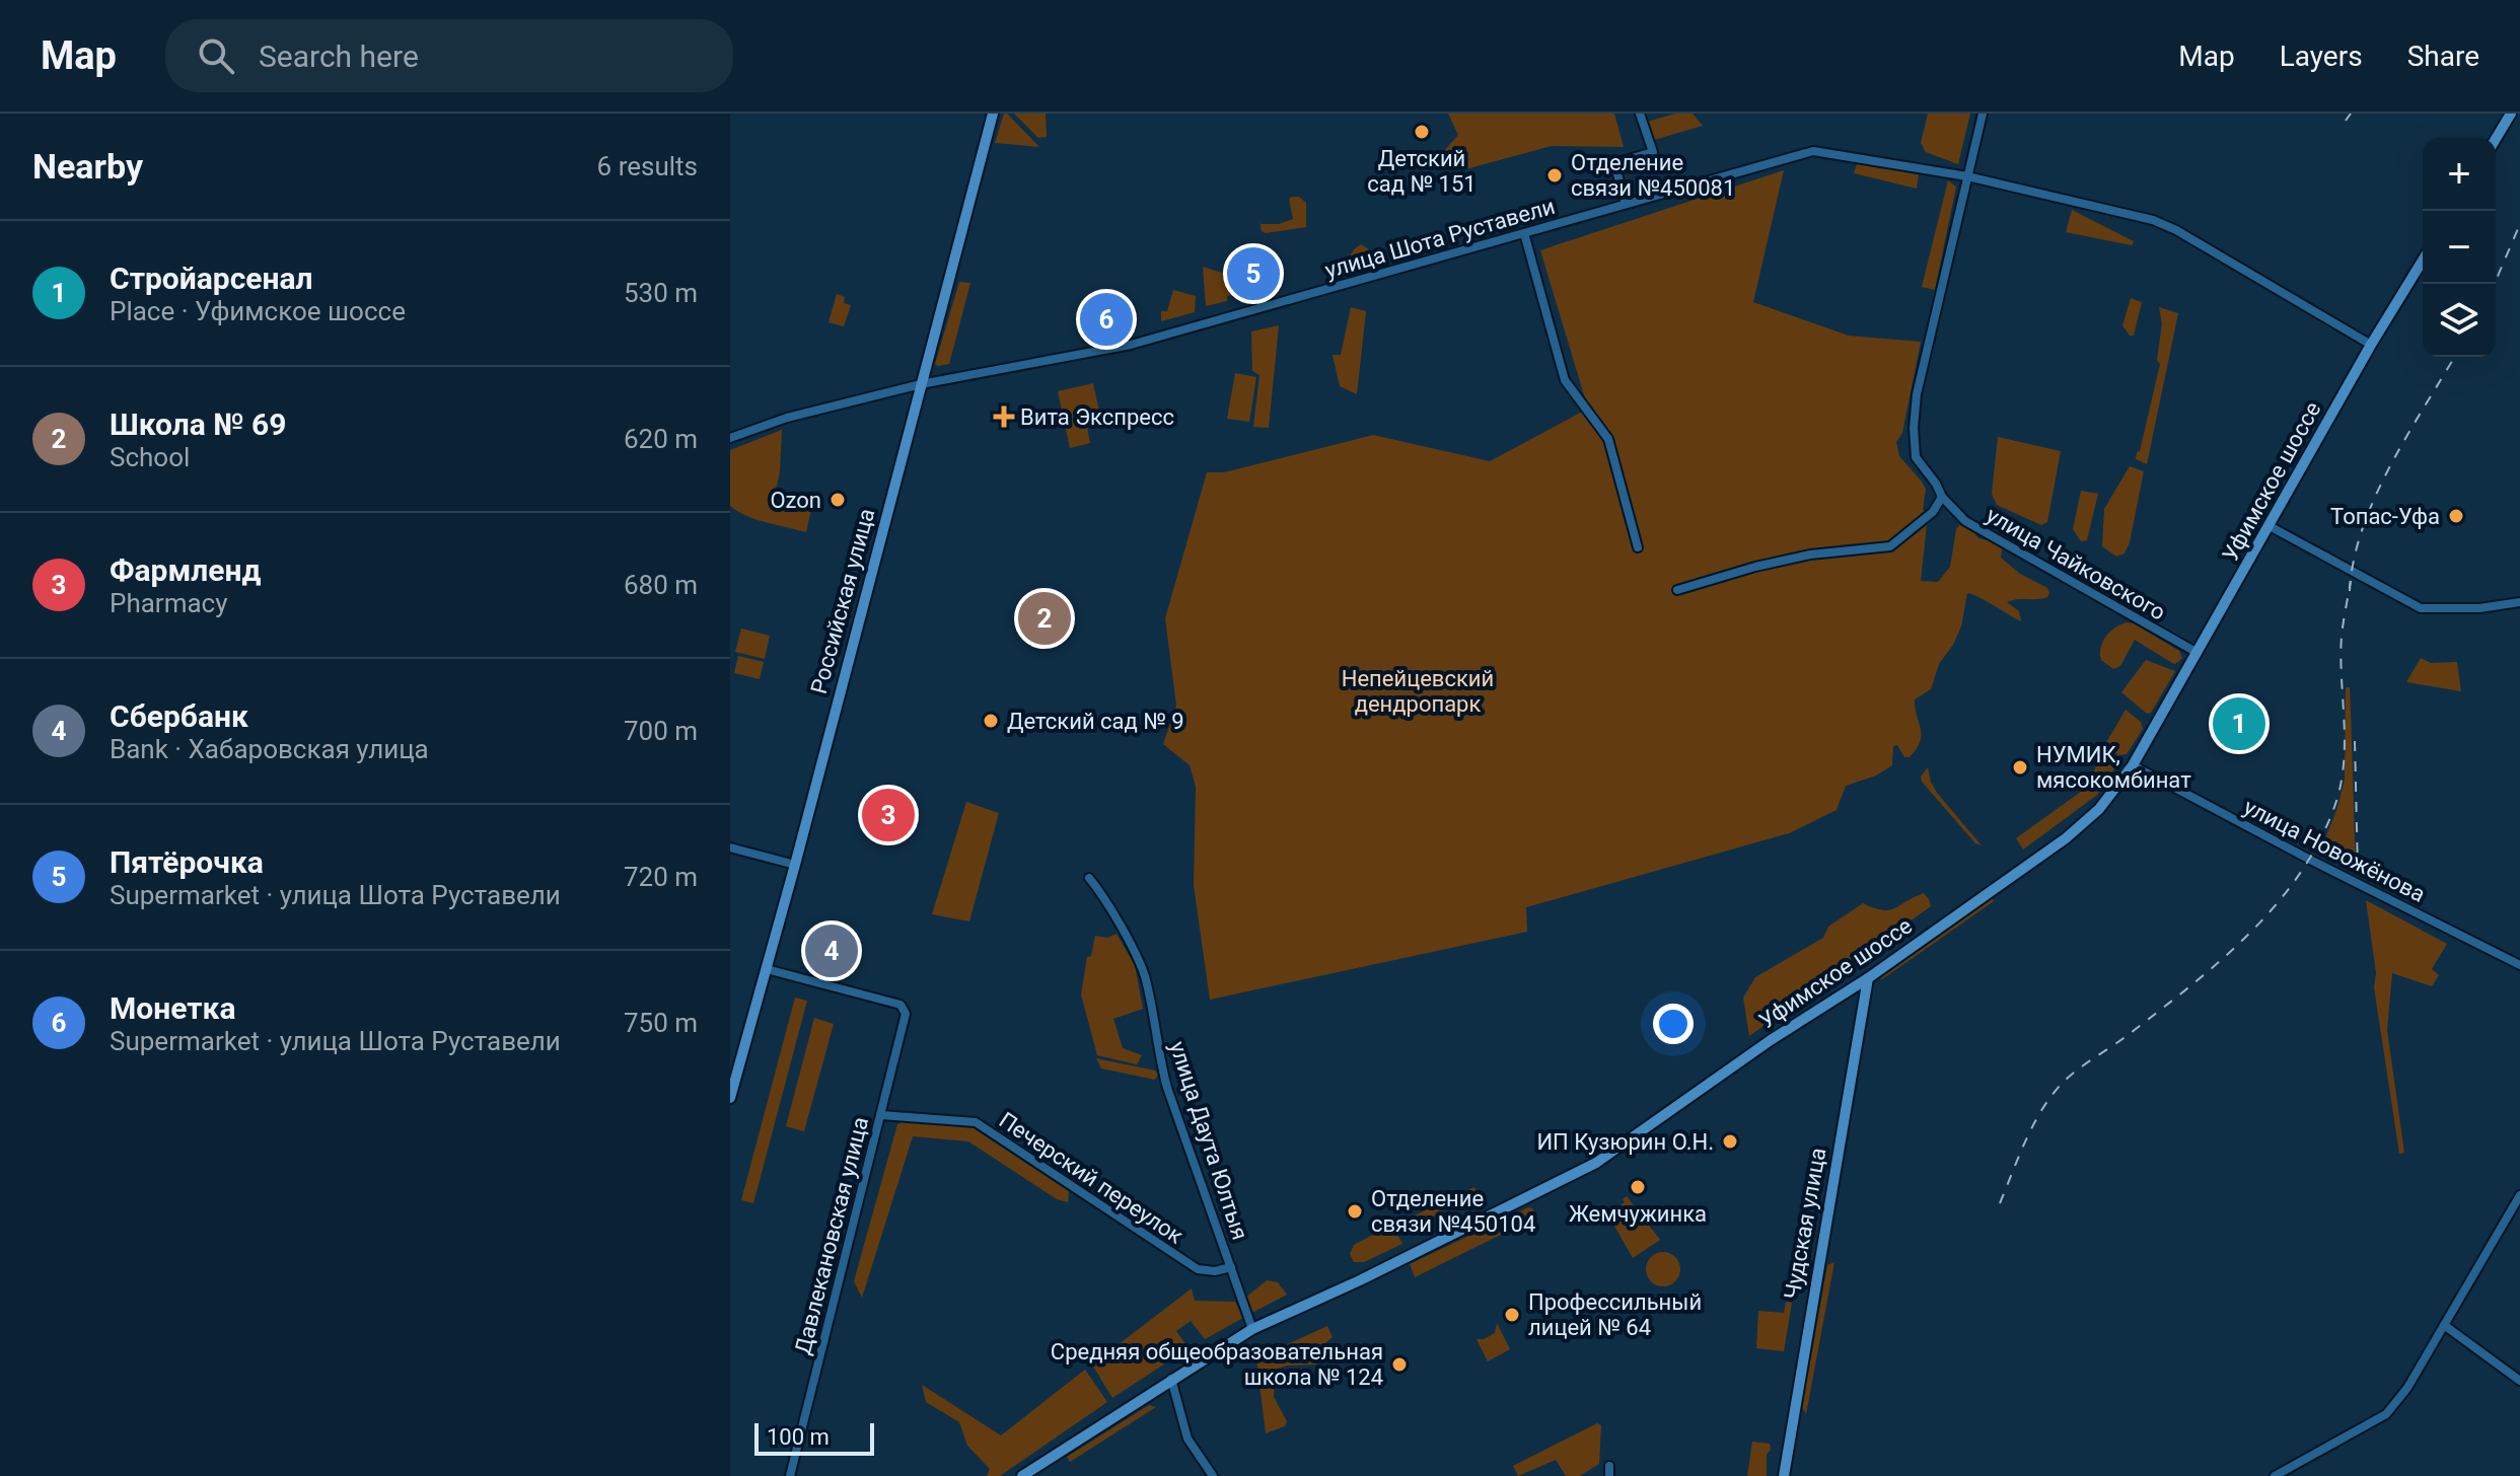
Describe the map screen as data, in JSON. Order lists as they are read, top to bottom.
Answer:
{
  "streets": {
    "main road": ["Уфимское шоссе", "Российская улица", "Чудская улица"],
    "street": [
      "улица Шота Руставели",
      "улица Чайковского",
      "улица Новожёнова",
      "улица Даута Юлтыя",
      "Печерский переулок",
      "Давлекановская улица"
    ]
  },
  "crossings": [
    ["улица Шота Руставели", "Уфимское шоссе"],
    ["улица Шота Руставели", "улица Чайковского"],
    ["улица Шота Руставели", "Российская улица"],
    ["Уфимское шоссе", "улица Чайковского"],
    ["Уфимское шоссе", "улица Новожёнова"],
    ["Уфимское шоссе", "улица Даута Юлтыя"],
    ["Уфимское шоссе", "Чудская улица"],
    ["Российская улица", "Давлекановская улица"],
    ["улица Даута Юлтыя", "Печерский переулок"],
    ["Печерский переулок", "Давлекановская улица"]
  ],
  "parks": ["Непейцевский дендропарк"],
  "places": {
    "other": [
      "Детский сад № 151",
      "Отделение связи №450081",
      "Ozon",
      "Топас-Уфа",
      "Детский сад № 9",
      "НУМИК, мясокомбинат",
      "ИП Кузюрин О.Н.",
      "Жемчужинка",
      "Отделение связи №450104",
      "Профессильный лицей № 64",
      "Средняя общеобразовательная школа № 124"
    ],
    "health": ["Вита Экспресс"]
  },
  "scale_bar": "100 m",
  "page": {
    "header": "Map",
    "search": "Search here",
    "nav": ["Map", "Layers", "Share"],
    "heading": ["Nearby", "6 results"],
    "map_buttons": ["+", "−"],
    "list": [
      {
        "mark": "1",
        "name": "Стройарсенал",
        "note": "Place · Уфимское шоссе",
        "value": "530 m"
      },
      {
        "mark": "2",
        "name": "Школа № 69",
        "note": "School",
        "value": "620 m"
      },
      {
        "mark": "3",
        "name": "Фармленд",
        "note": "Pharmacy",
        "value": "680 m"
      },
      {
        "mark": "4",
        "name": "Сбербанк",
        "note": "Bank · Хабаровская улица",
        "value": "700 m"
      },
      {
        "mark": "5",
        "name": "Пятёрочка",
        "note": "Supermarket · улица Шота Руставели",
        "value": "720 m"
      },
      {
        "mark": "6",
        "name": "Монетка",
        "note": "Supermarket · улица Шота Руставели",
        "value": "750 m"
      }
    ],
    "pins": [
      "5",
      "6",
      "2",
      "1",
      "3",
      "4"
    ],
    "scale": "100 m"
  }
}
